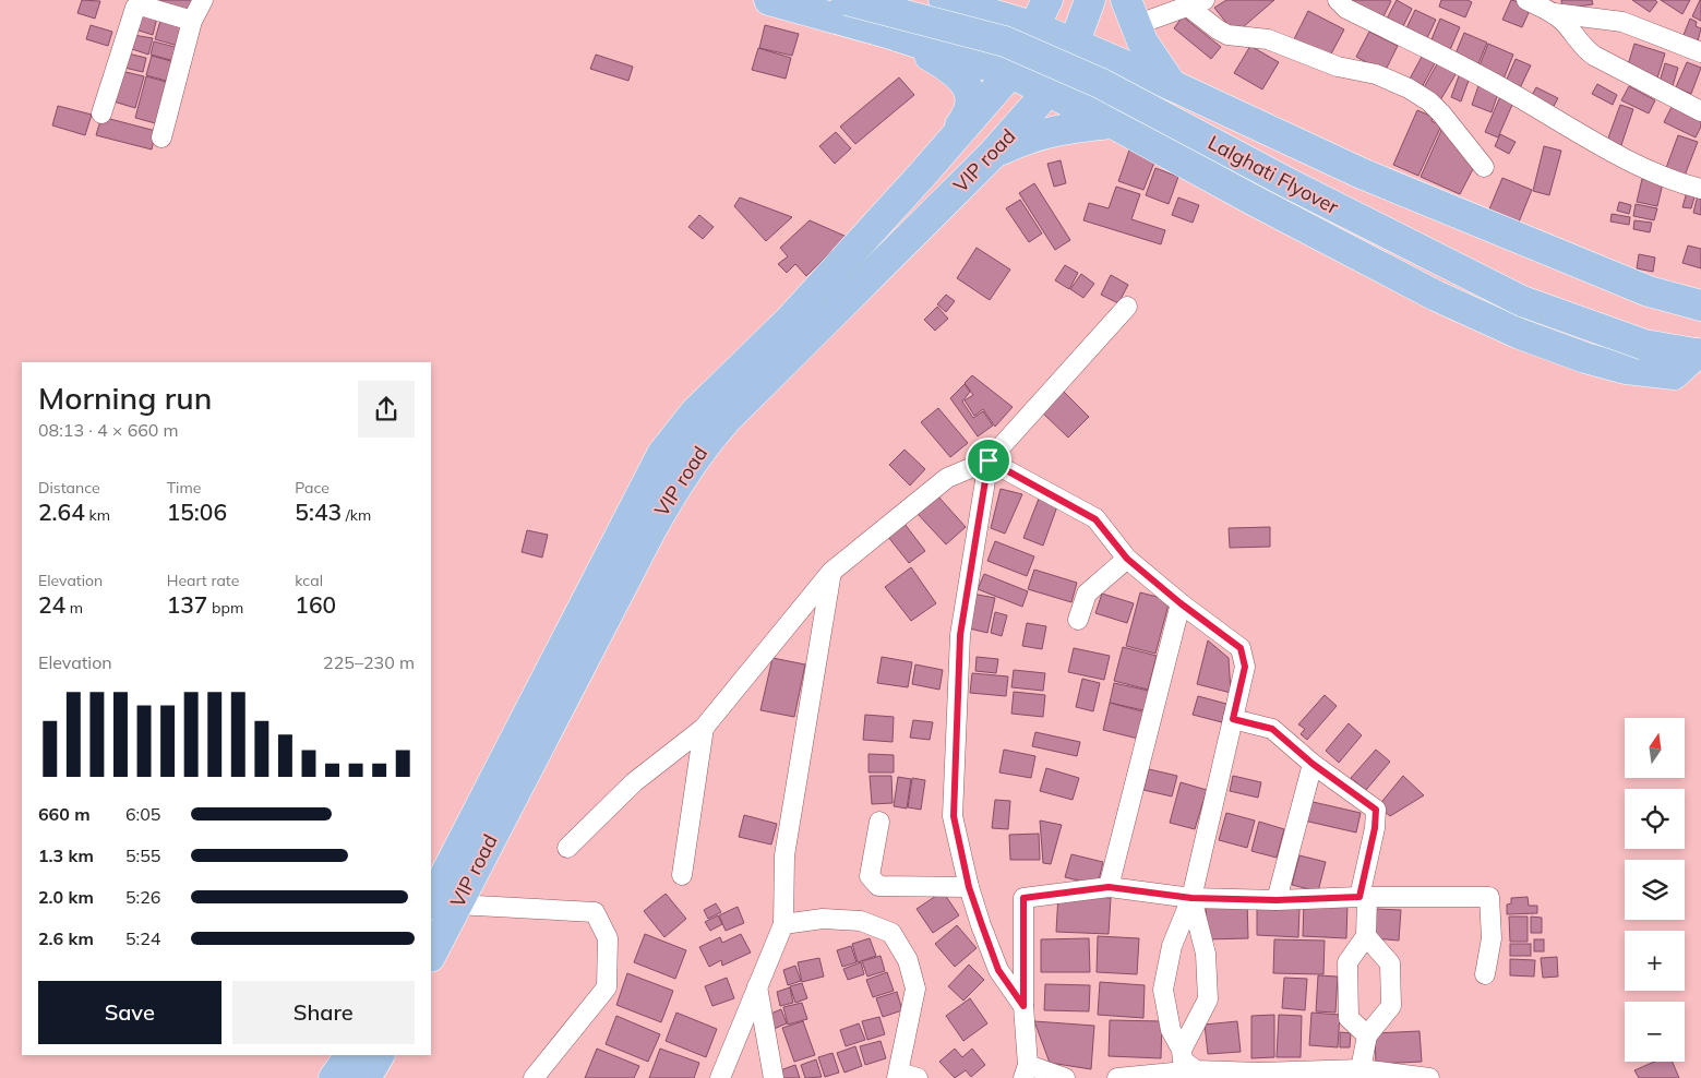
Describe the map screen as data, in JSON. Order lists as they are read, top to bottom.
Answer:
{
  "streets": {
    "main road": ["VIP road", "Lalghati Flyover"]
  },
  "north": "top",
  "page": {
    "heading": ["Morning run", "08:13 · 4 × 660 m"],
    "stats": [
      ["Distance", "2.64 km"],
      ["Time", "15:06"],
      ["Pace", "5:43 /km"],
      ["Elevation", "24 m"],
      ["Heart rate", "137 bpm"],
      ["kcal", "160"]
    ],
    "chart": ["Elevation", "225–230 m"],
    "map_buttons": ["+", "−"],
    "list": [
      {
        "name": "660 m",
        "note": "6:05"
      },
      {
        "name": "1.3 km",
        "note": "5:55"
      },
      {
        "name": "2.0 km",
        "note": "5:26"
      },
      {
        "name": "2.6 km",
        "note": "5:24"
      }
    ],
    "buttons": ["Save", "Share"]
  }
}
